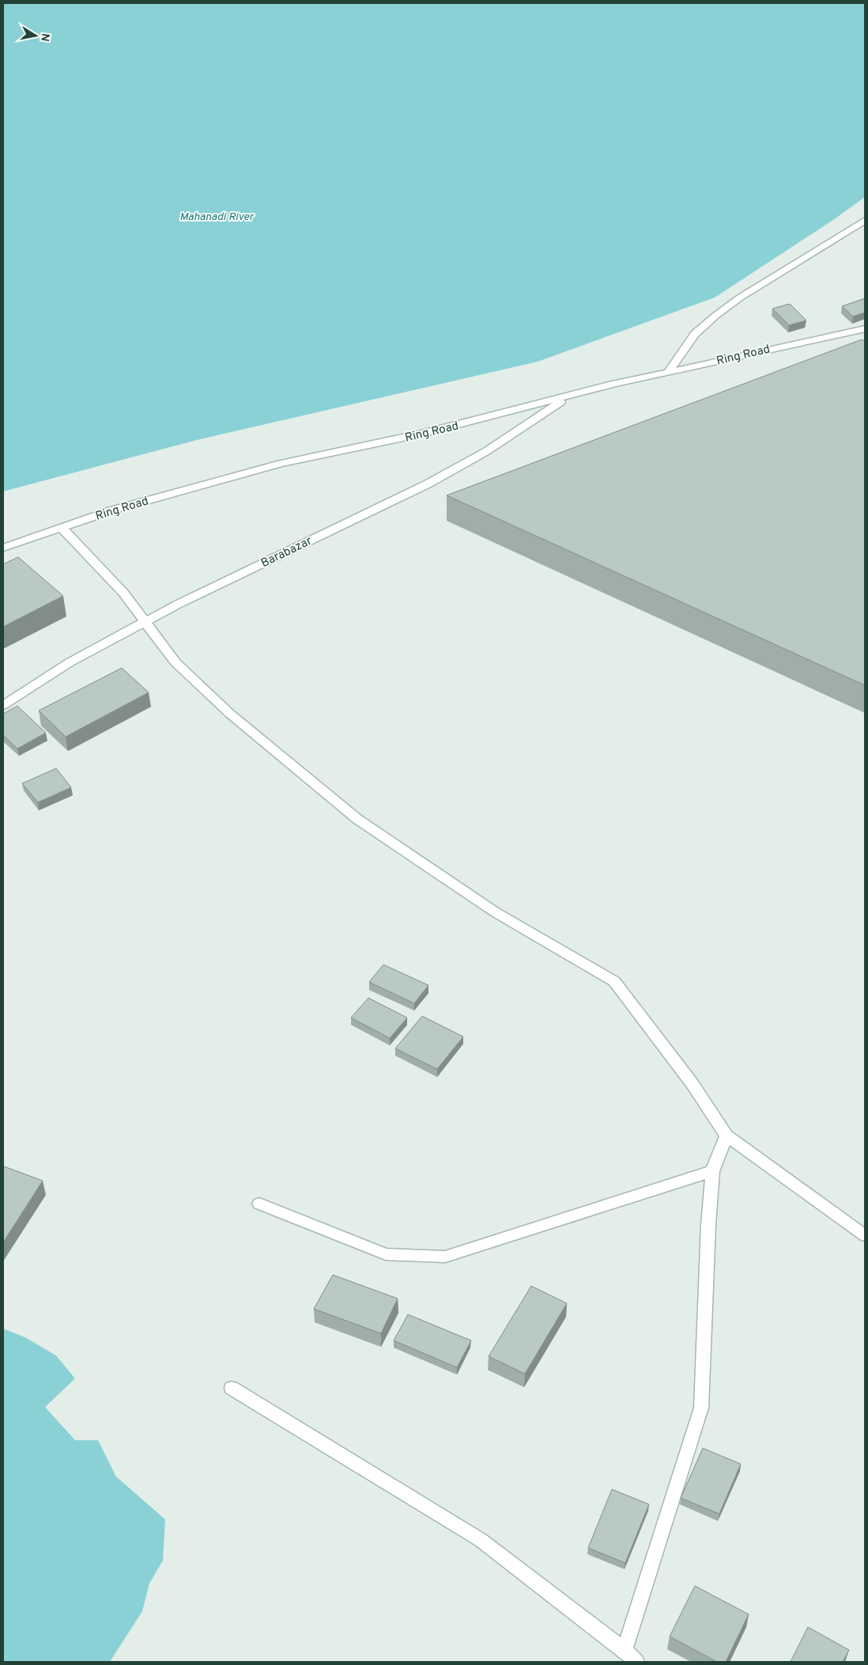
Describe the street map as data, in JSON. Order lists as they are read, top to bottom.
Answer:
{
  "streets": {
    "street": ["Ring Road", "Barabazar"]
  },
  "crossings": [
    ["Ring Road", "Barabazar"]
  ],
  "water": ["Mahanadi River"],
  "north": "right"
}
